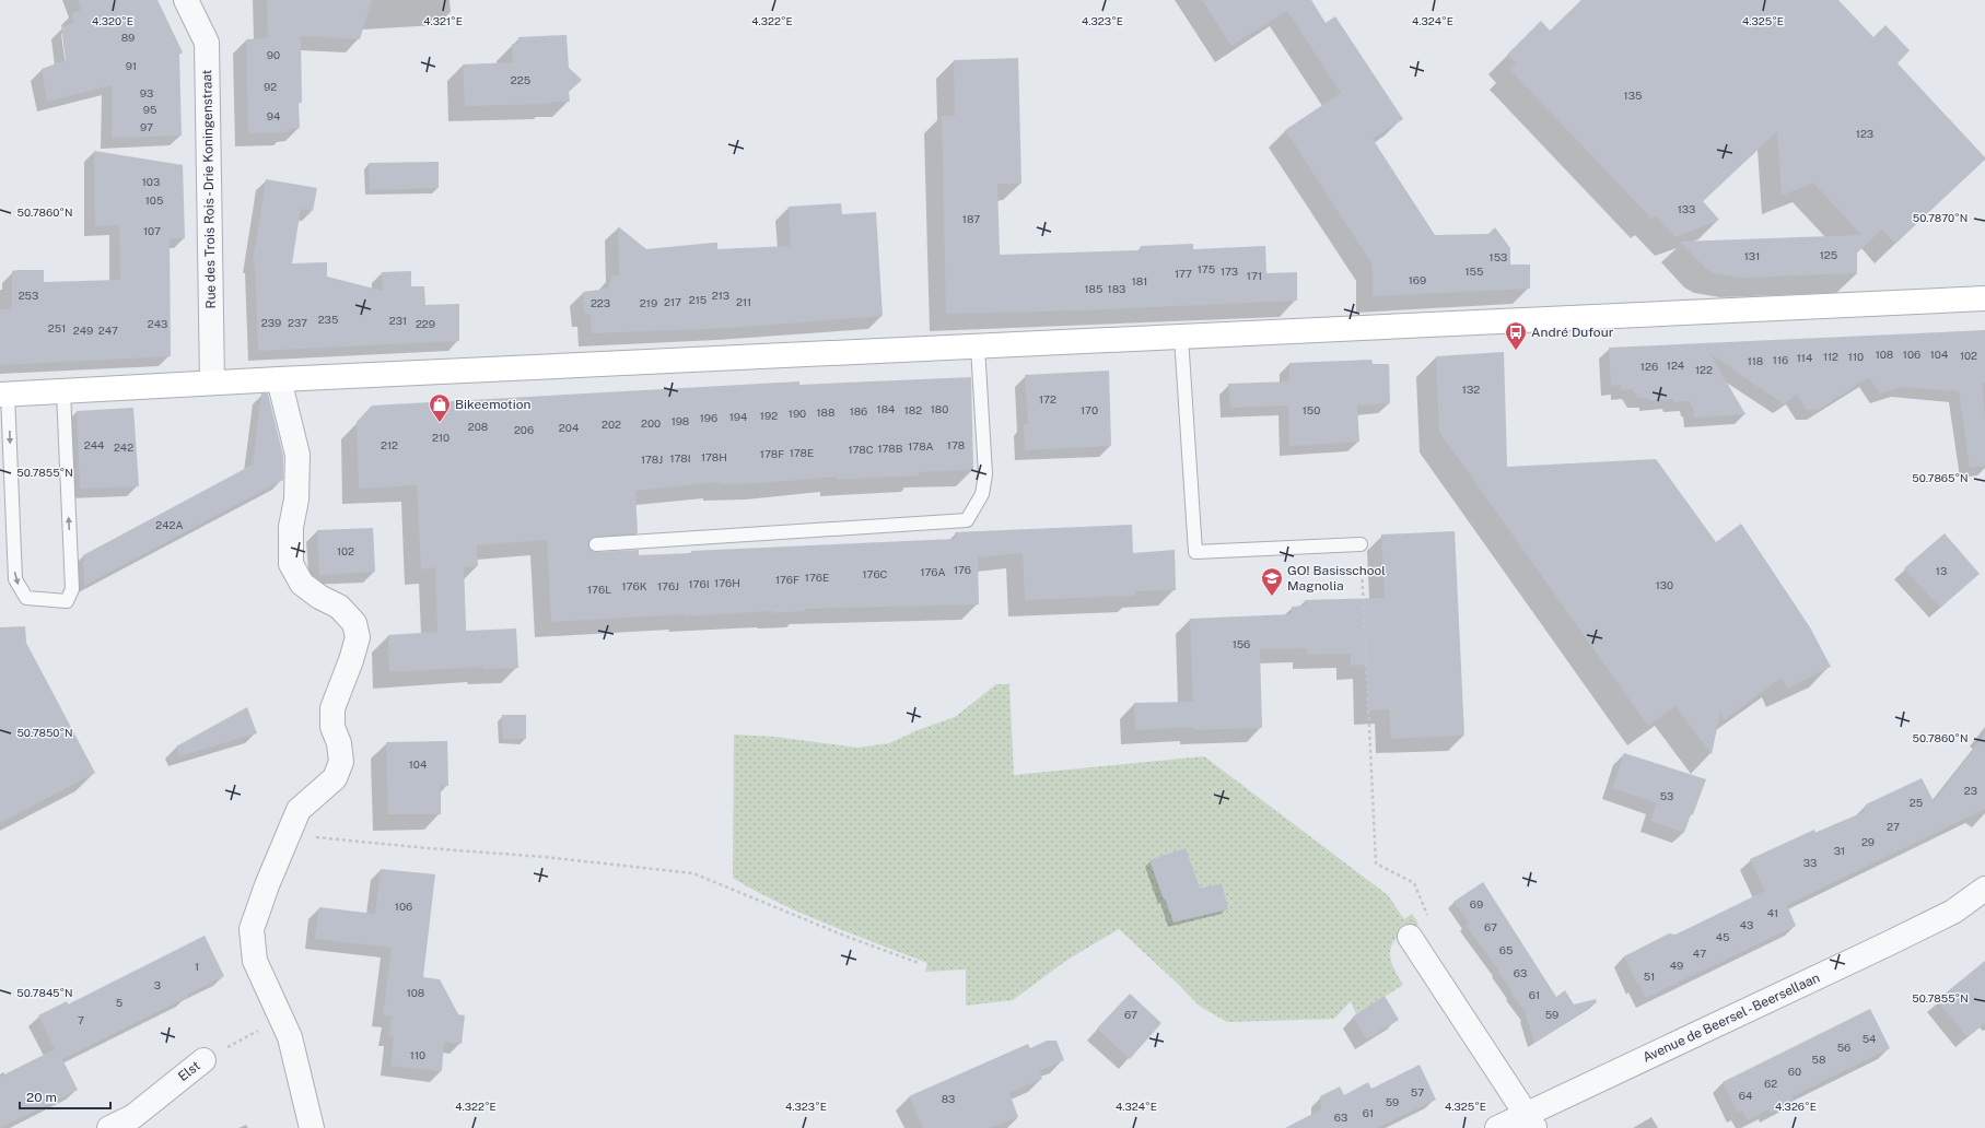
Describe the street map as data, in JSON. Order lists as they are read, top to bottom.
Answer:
{
  "streets": {
    "street": ["Rue des Trois Rois - Drie Koningenstraat", "Avenue de Beersel - Beersellaan", "Elst"]
  },
  "places": {
    "bus stop": ["André Dufour"],
    "shop": ["Bikeemotion"],
    "school or university": ["GO! Basisschool Magnolia"]
  },
  "house_numbers": [
    "89",
    "90",
    "91",
    "225",
    "92",
    "93",
    "135",
    "95",
    "94",
    "97",
    "123",
    "103",
    "105",
    "133",
    "187",
    "107",
    "125",
    "131",
    "153",
    "175",
    "173",
    "155",
    "177",
    "171",
    "169",
    "181",
    "185",
    "183",
    "253",
    "213",
    "215",
    "217",
    "211",
    "223",
    "219",
    "235",
    "231",
    "239",
    "237",
    "243",
    "229",
    "251",
    "249",
    "247",
    "108",
    "106",
    "104",
    "102",
    "112",
    "110",
    "114",
    "116",
    "118",
    "124",
    "126",
    "122",
    "132",
    "172",
    "184",
    "180",
    "182",
    "170",
    "150",
    "186",
    "188",
    "190",
    "192",
    "194",
    "196",
    "198",
    "200",
    "202",
    "208",
    "204",
    "206",
    "210",
    "244",
    "212",
    "178",
    "178A",
    "242",
    "178B",
    "178C",
    "178E",
    "178F",
    "178H",
    "178I",
    "178J",
    "242A",
    "102",
    "176",
    "13",
    "176A",
    "176C",
    "176E",
    "176F",
    "176H",
    "176I",
    "130",
    "176K",
    "176J",
    "176L",
    "156",
    "104",
    "23",
    "53",
    "25",
    "27",
    "29",
    "31",
    "33",
    "69",
    "106",
    "41",
    "43",
    "67",
    "45",
    "65",
    "47",
    "49",
    "1",
    "63",
    "51",
    "3",
    "108",
    "61",
    "5",
    "67",
    "59",
    "7",
    "54",
    "56",
    "110",
    "58",
    "60",
    "62",
    "57",
    "64",
    "83",
    "59",
    "61",
    "63"
  ],
  "scale_bar": "20 m",
  "coordinates": [
    "4.320°E",
    "4.321°E",
    "4.322°E",
    "4.323°E",
    "4.324°E",
    "4.325°E",
    "50.7860°N",
    "50.7870°N",
    "50.7855°N",
    "50.7865°N",
    "50.7850°N",
    "50.7845°N",
    "4.326°E"
  ]
}
